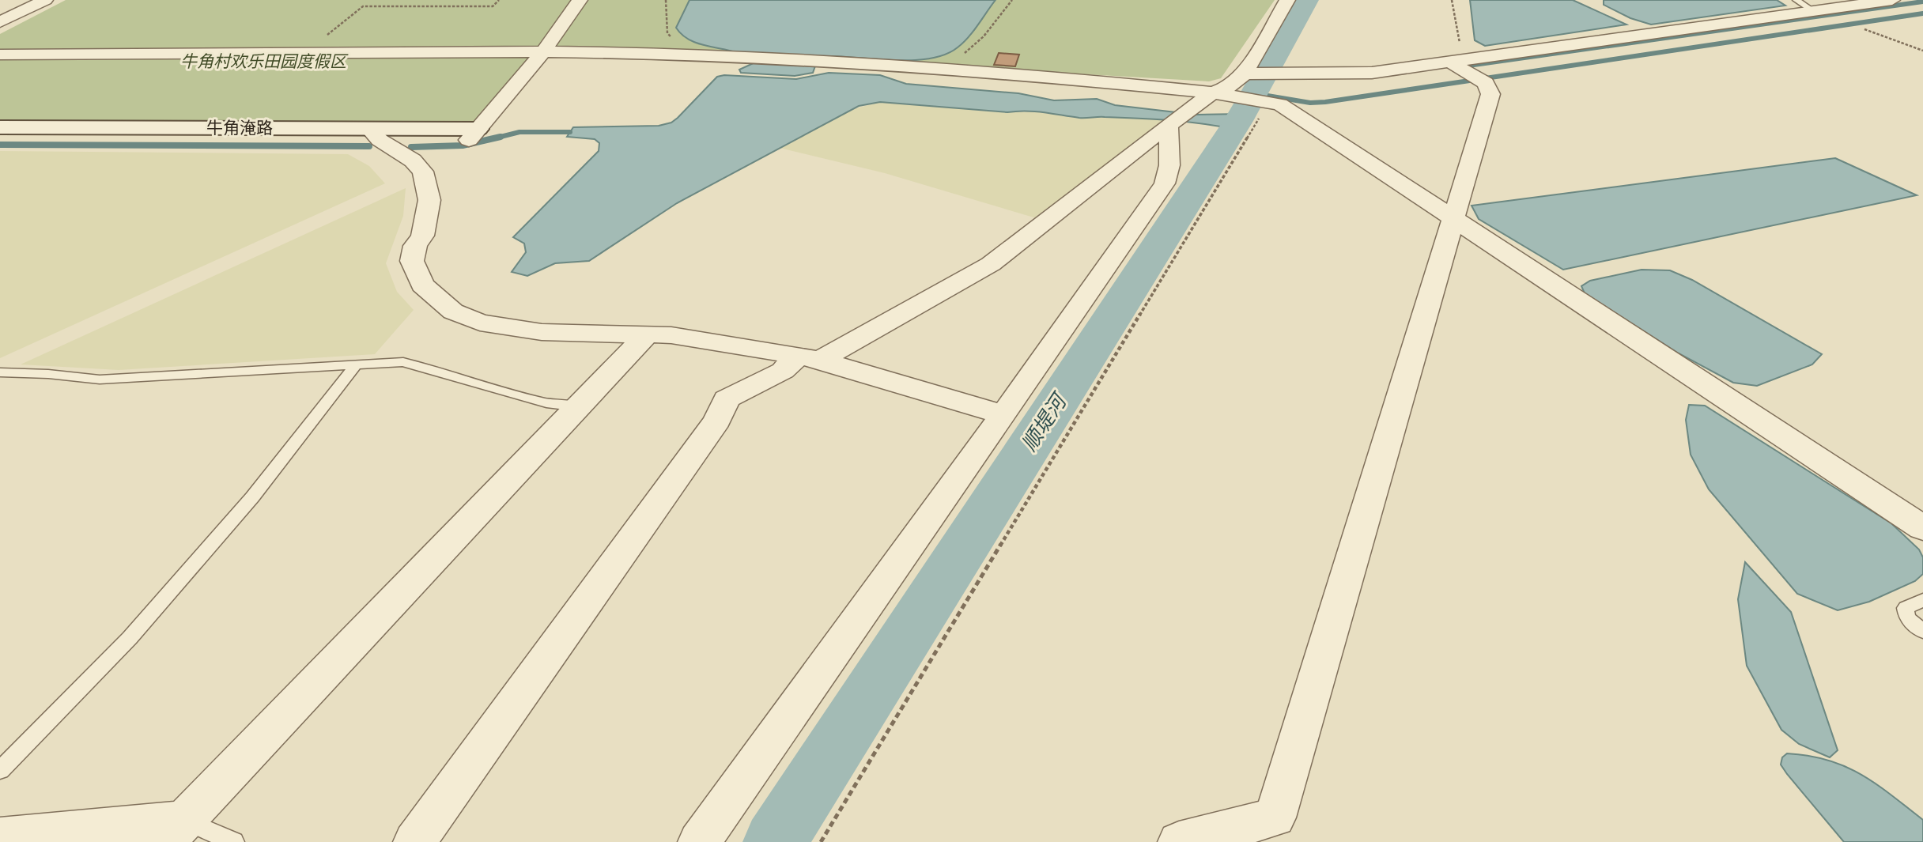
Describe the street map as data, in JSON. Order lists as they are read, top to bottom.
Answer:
{
  "streets": {
    "street": ["牛角淹路"]
  },
  "water": ["顺堤河"],
  "parks": ["牛角村欢乐田园度假区"]
}
